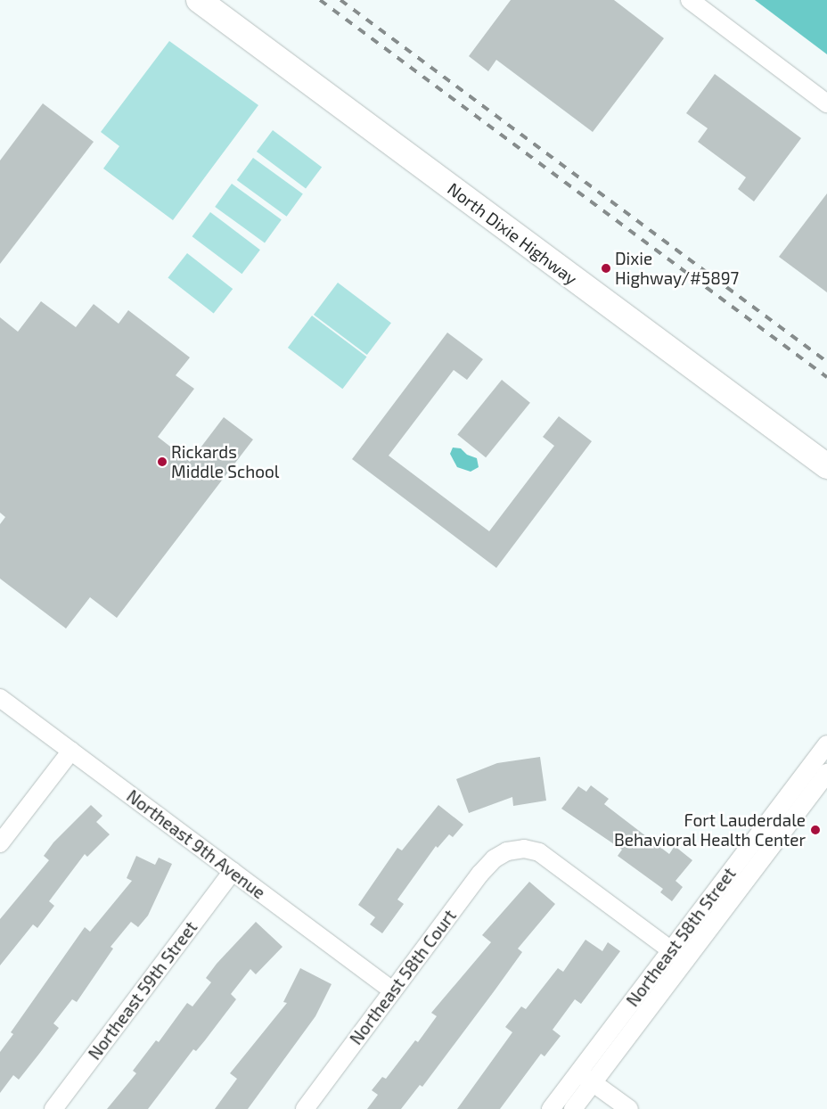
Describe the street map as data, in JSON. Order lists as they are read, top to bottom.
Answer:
{
  "streets": {
    "main road": ["North Dixie Highway"],
    "street": [
      "Northeast 9th Avenue",
      "Northeast 58th Street",
      "Northeast 58th Court",
      "Northeast 59th Street"
    ]
  },
  "crossings": [
    ["Northeast 9th Avenue", "Northeast 58th Court"],
    ["Northeast 9th Avenue", "Northeast 59th Street"],
    ["Northeast 58th Street", "Northeast 58th Court"]
  ],
  "places": ["Dixie Highway/#5897", "Rickards Middle School", "Fort Lauderdale Behavioral Health Center"]
}
